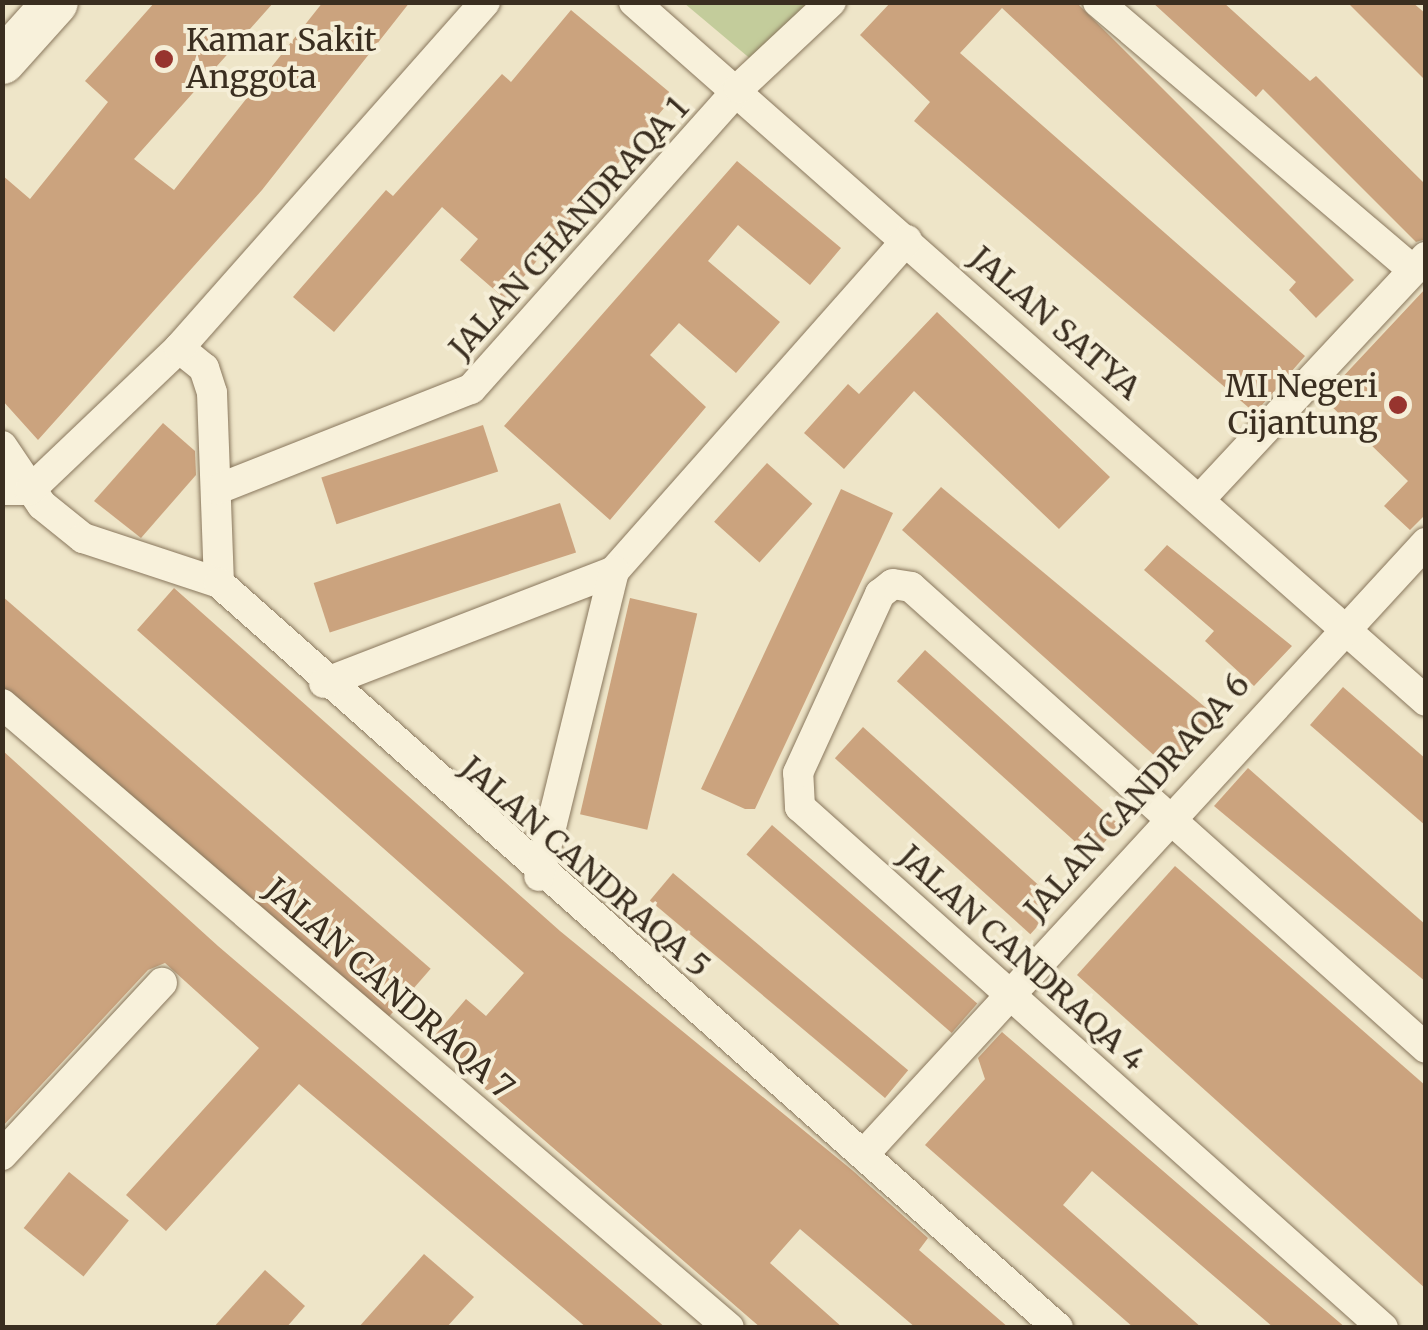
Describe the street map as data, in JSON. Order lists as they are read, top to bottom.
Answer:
{
  "streets": {
    "street": [
      "JALAN CHANDRAQA 1",
      "JALAN SATYA",
      "JALAN CANDRAQA 6",
      "JALAN CANDRAQA 5",
      "JALAN CANDRAQA 4",
      "JALAN CANDRAQA 7"
    ]
  },
  "crossings": [
    ["JALAN CHANDRAQA 1", "JALAN SATYA"],
    ["JALAN SATYA", "JALAN CANDRAQA 6"],
    ["JALAN CANDRAQA 6", "JALAN CANDRAQA 5"],
    ["JALAN CANDRAQA 6", "JALAN CANDRAQA 4"]
  ],
  "places": ["Kamar Sakit Anggota", "MI Negeri Cijantung"]
}
